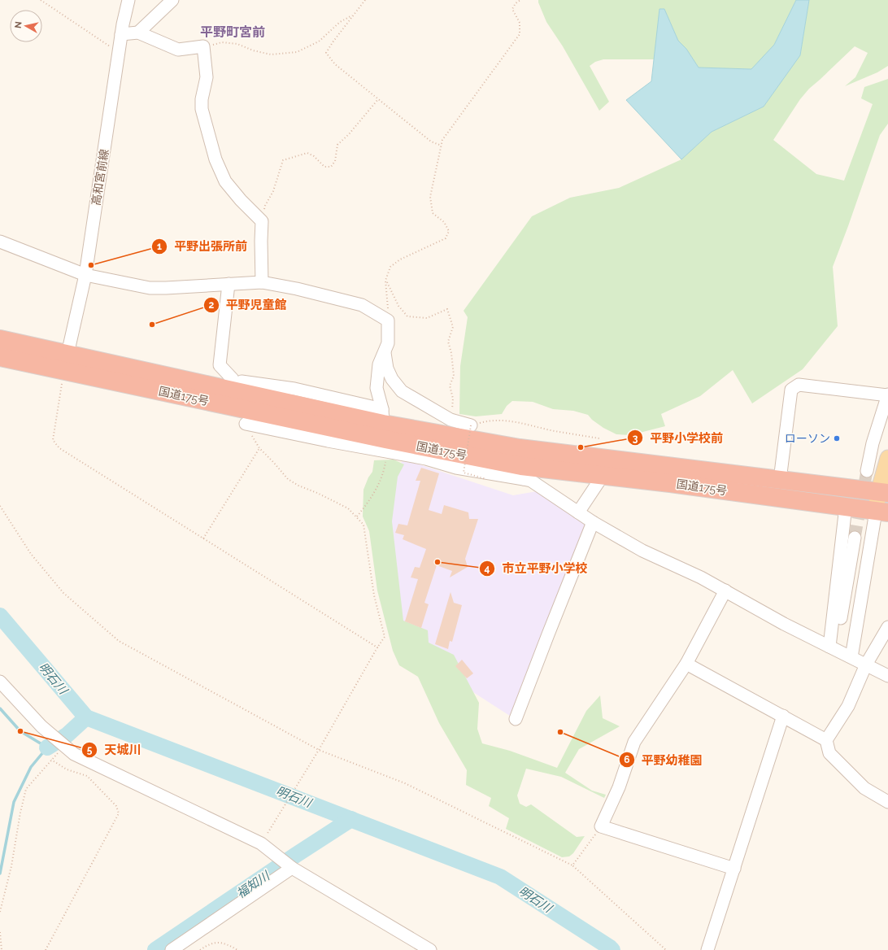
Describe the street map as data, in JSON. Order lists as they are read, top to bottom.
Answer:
{
  "streets": {
    "highway": ["国道175号"],
    "street": ["高和宮前線"]
  },
  "crossings": [
    ["高和宮前線", "国道175号"]
  ],
  "districts": ["平野町宮前"],
  "water": ["明石川", "福知川"],
  "places": [
    "平野出張所前",
    "平野児童館",
    "ローソン",
    "平野小学校前",
    "市立平野小学校",
    "天城川",
    "平野幼稚園"
  ],
  "north": "left"
}
